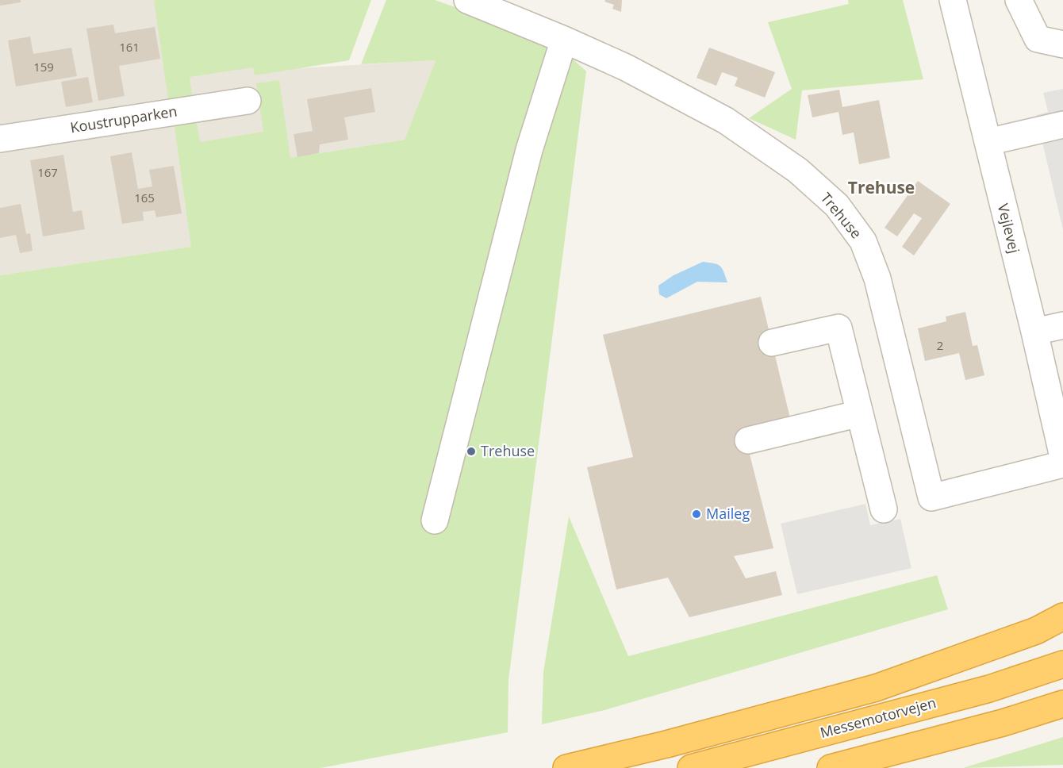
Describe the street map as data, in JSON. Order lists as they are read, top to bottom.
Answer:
{
  "streets": {
    "highway": ["Messemotorvejen"],
    "street": ["Koustrupparken", "Trehuse", "Vejlevej"]
  },
  "districts": ["Trehuse"],
  "places": ["Trehuse", "Maileg"],
  "house_numbers": [
    "161",
    "159",
    "167",
    "165",
    "2"
  ]
}
